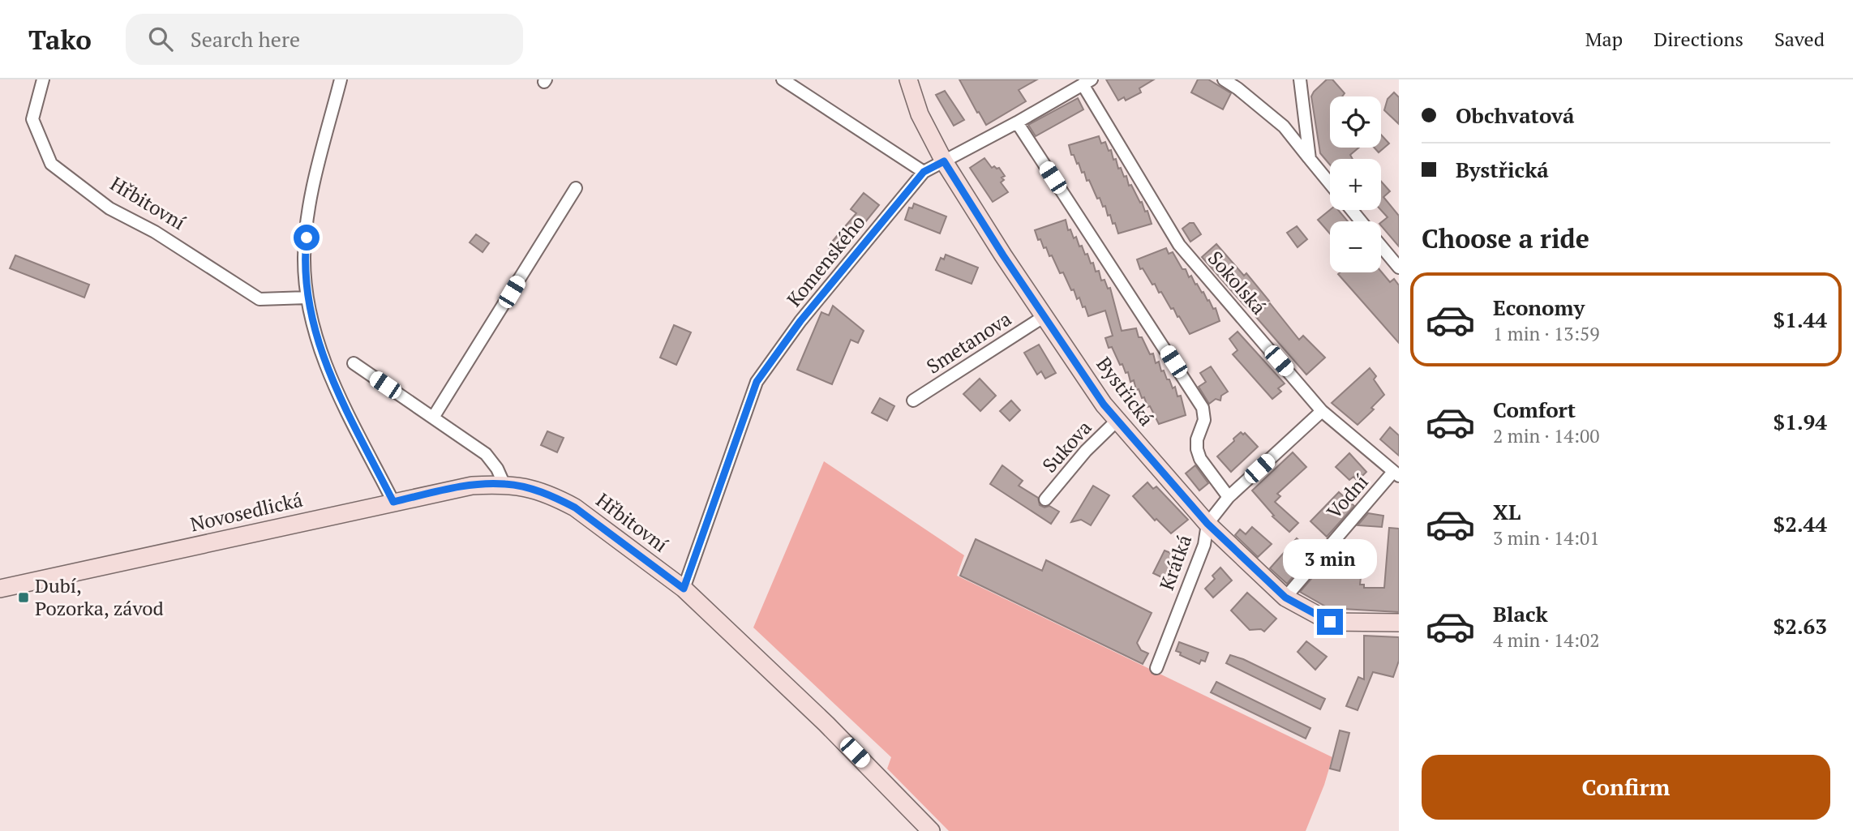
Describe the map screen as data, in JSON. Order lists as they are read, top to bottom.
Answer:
{
  "streets": {
    "street": [
      "Hřbitovní",
      "Komenského",
      "Sokolská",
      "Smetanova",
      "Bystřická",
      "Sukova",
      "Vodní",
      "Novosedlická",
      "Krátká"
    ]
  },
  "crossings": [
    ["Hřbitovní", "Komenského"],
    ["Hřbitovní", "Novosedlická"],
    ["Komenského", "Sokolská"],
    ["Komenského", "Bystřická"],
    ["Sokolská", "Vodní"],
    ["Sokolská", "Krátká"],
    ["Smetanova", "Bystřická"],
    ["Bystřická", "Sukova"],
    ["Bystřická", "Vodní"],
    ["Bystřická", "Krátká"]
  ],
  "places": {
    "transit": ["Dubí, Pozorka, závod"]
  },
  "page": {
    "header": "Tako",
    "search": "Search here",
    "nav": ["Map", "Directions", "Saved"],
    "banner": ["Obchvatová", "Bystřická"],
    "map_buttons": ["+", "−"],
    "heading": "Choose a ride",
    "list": [
      {
        "name": "Economy",
        "note": "1 min · 13:59",
        "value": "$1.44"
      },
      {
        "name": "Comfort",
        "note": "2 min · 14:00",
        "value": "$1.94"
      },
      {
        "name": "XL",
        "note": "3 min · 14:01",
        "value": "$2.44"
      },
      {
        "name": "Black",
        "note": "4 min · 14:02",
        "value": "$2.63"
      }
    ],
    "bubble": "3 min",
    "buttons": "Confirm"
  }
}
